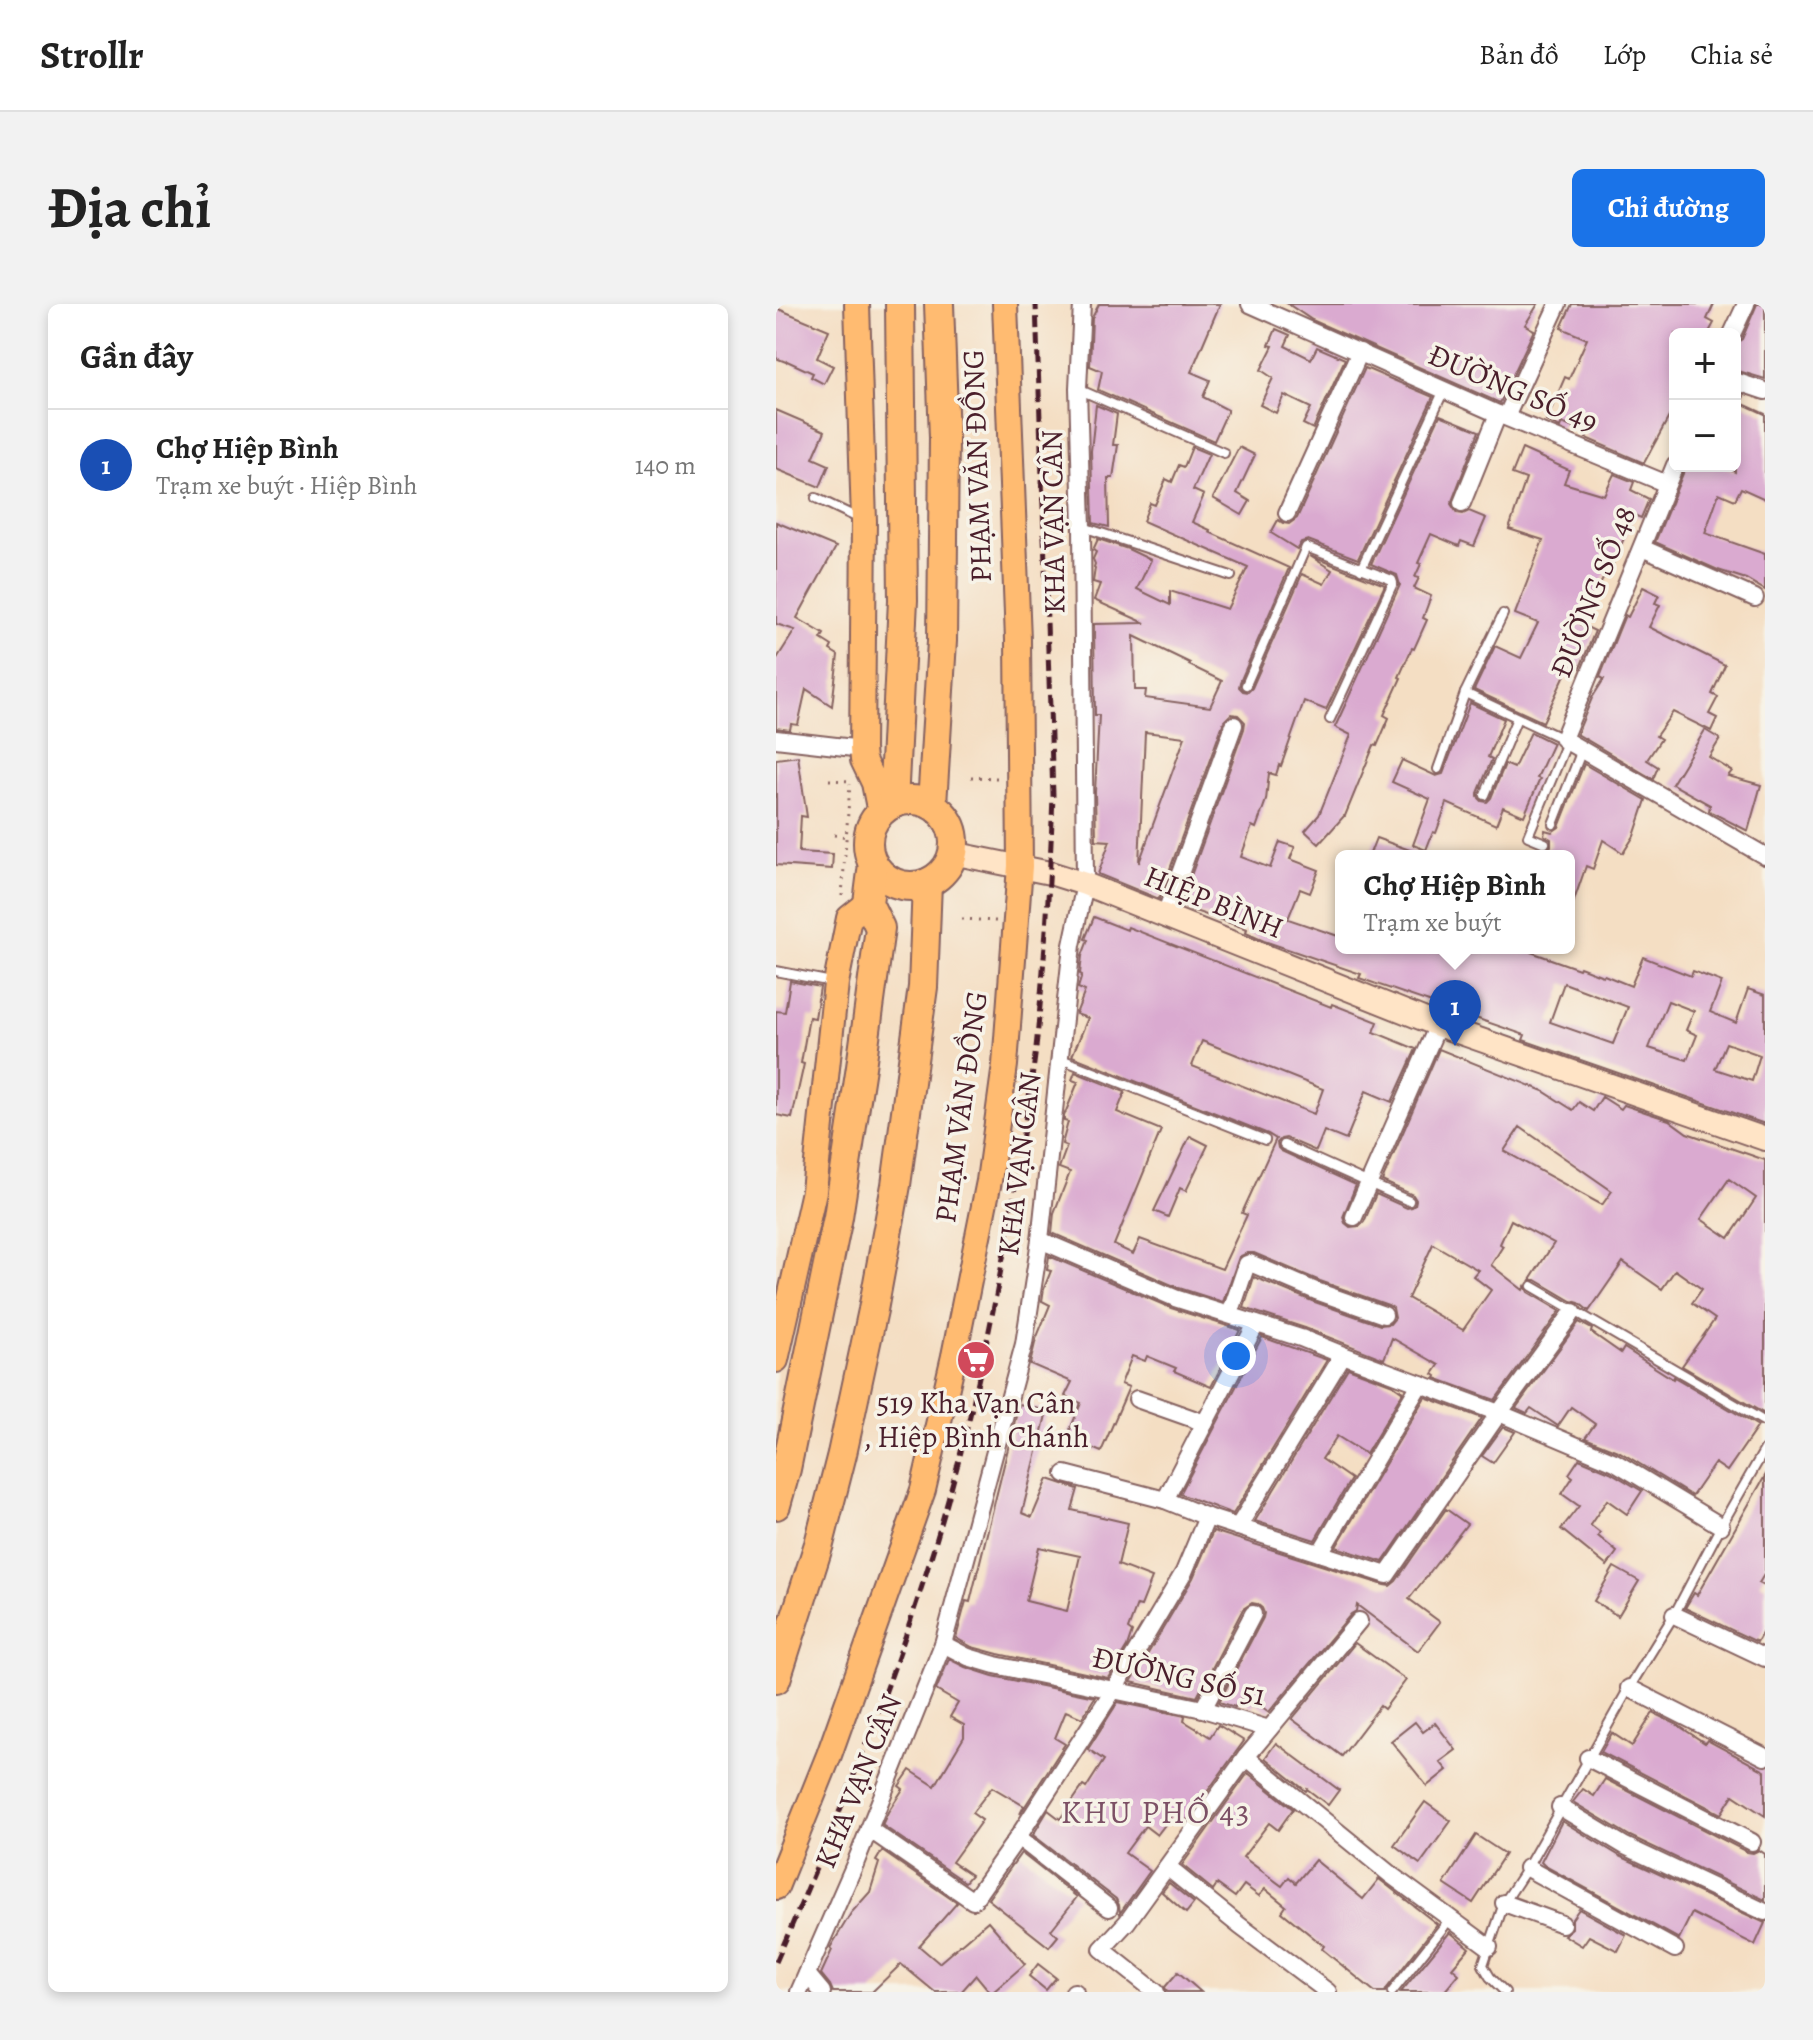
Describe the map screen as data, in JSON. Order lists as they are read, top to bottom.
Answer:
{
  "streets": {
    "highway": ["PHẠM VĂN ĐỒNG"],
    "main road": ["HIỆP BÌNH"],
    "street": [
      "ĐƯỜNG SỐ 49",
      "KHA VẠN CÂN",
      "ĐƯỜNG SỐ 48",
      "ĐƯỜNG SỐ 51"
    ]
  },
  "crossings": [
    ["ĐƯỜNG SỐ 49", "ĐƯỜNG SỐ 48"],
    ["PHẠM VĂN ĐỒNG", "HIỆP BÌNH"],
    ["KHA VẠN CÂN", "HIỆP BÌNH"],
    ["KHA VẠN CÂN", "ĐƯỜNG SỐ 51"]
  ],
  "districts": ["KHU PHỐ 43"],
  "places": {
    "supermarket": ["519 Kha Vạn Cân , Hiệp Bình Chánh"]
  },
  "page": {
    "header": "Strollr",
    "nav": ["Bản đồ", "Lớp", "Chia sẻ"],
    "buttons": "Chỉ đường",
    "title": "Địa chỉ",
    "heading": "Gần đây",
    "map_buttons": ["+", "−"],
    "list": [
      {
        "mark": "1",
        "name": "Chợ Hiệp Bình",
        "note": "Trạm xe buýt · Hiệp Bình",
        "value": "140 m"
      }
    ],
    "popup": ["Chợ Hiệp Bình", "Trạm xe buýt"],
    "pins": "1"
  }
}
